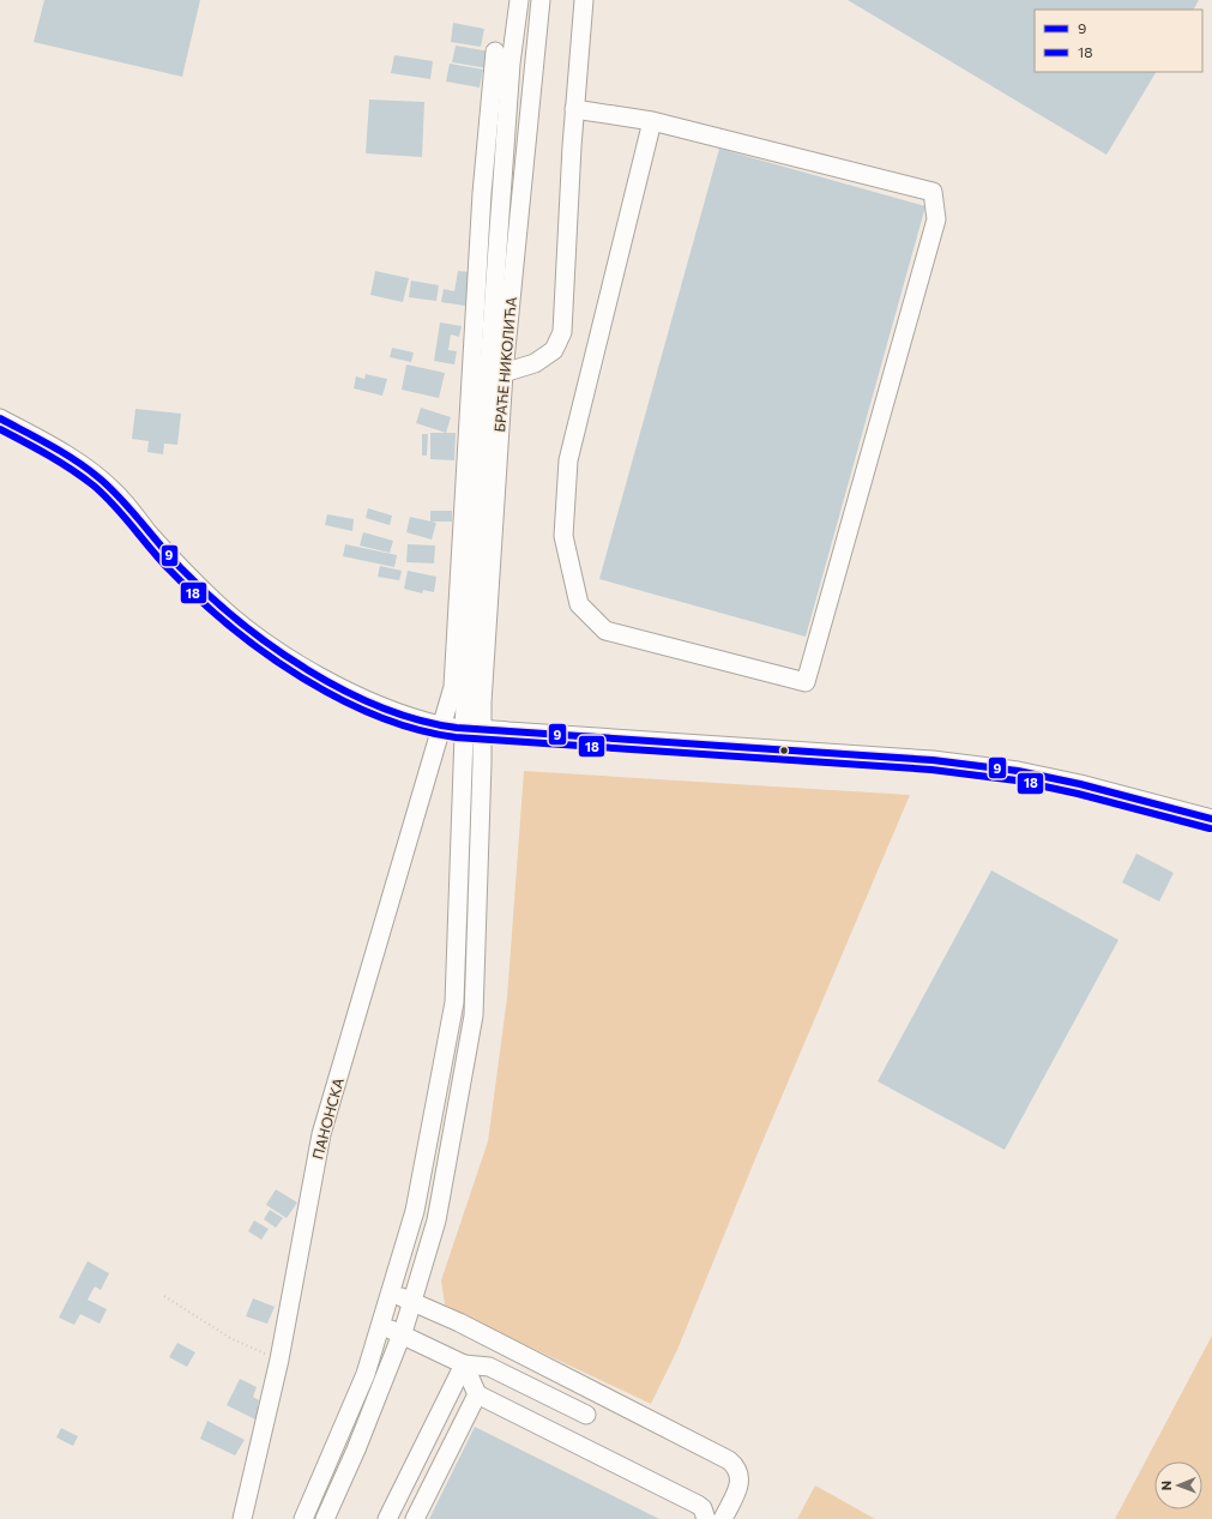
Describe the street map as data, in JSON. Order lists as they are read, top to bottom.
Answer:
{
  "streets": {
    "street": ["БРАЋЕ НИКОЛИЋА", "ПАНОНСКА"]
  },
  "lines": ["transit line 9", "transit line 18"],
  "legend": ["9", "18"],
  "north": "left"
}
